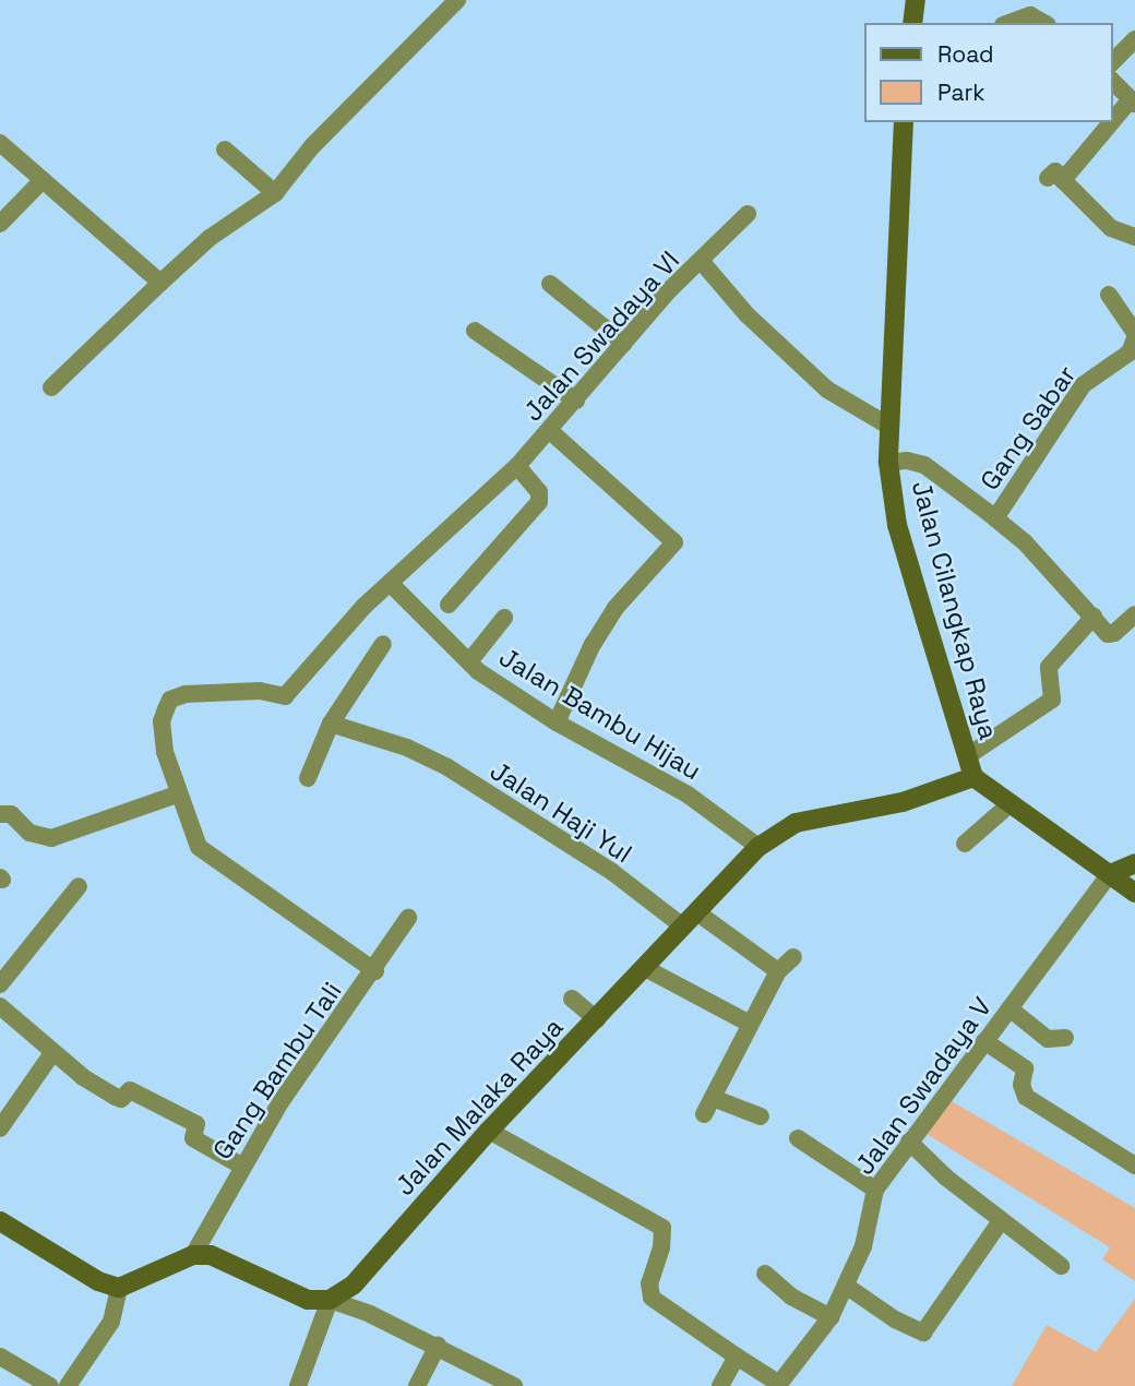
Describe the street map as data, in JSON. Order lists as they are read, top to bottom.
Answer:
{
  "streets": {
    "street": [
      "Jalan Swadaya VI",
      "Gang Sabar",
      "Jalan Cilangkap Raya",
      "Jalan Bambu Hijau",
      "Jalan Haji Yul",
      "Gang Bambu Tali",
      "Jalan Swadaya V",
      "Jalan Malaka Raya"
    ]
  },
  "crossings": [
    ["Jalan Swadaya VI", "Jalan Cilangkap Raya"],
    ["Jalan Swadaya VI", "Jalan Bambu Hijau"],
    ["Jalan Cilangkap Raya", "Jalan Swadaya V"],
    ["Jalan Cilangkap Raya", "Jalan Malaka Raya"],
    ["Jalan Bambu Hijau", "Jalan Malaka Raya"],
    ["Jalan Haji Yul", "Jalan Malaka Raya"]
  ],
  "legend": ["Road", "Park"]
}
